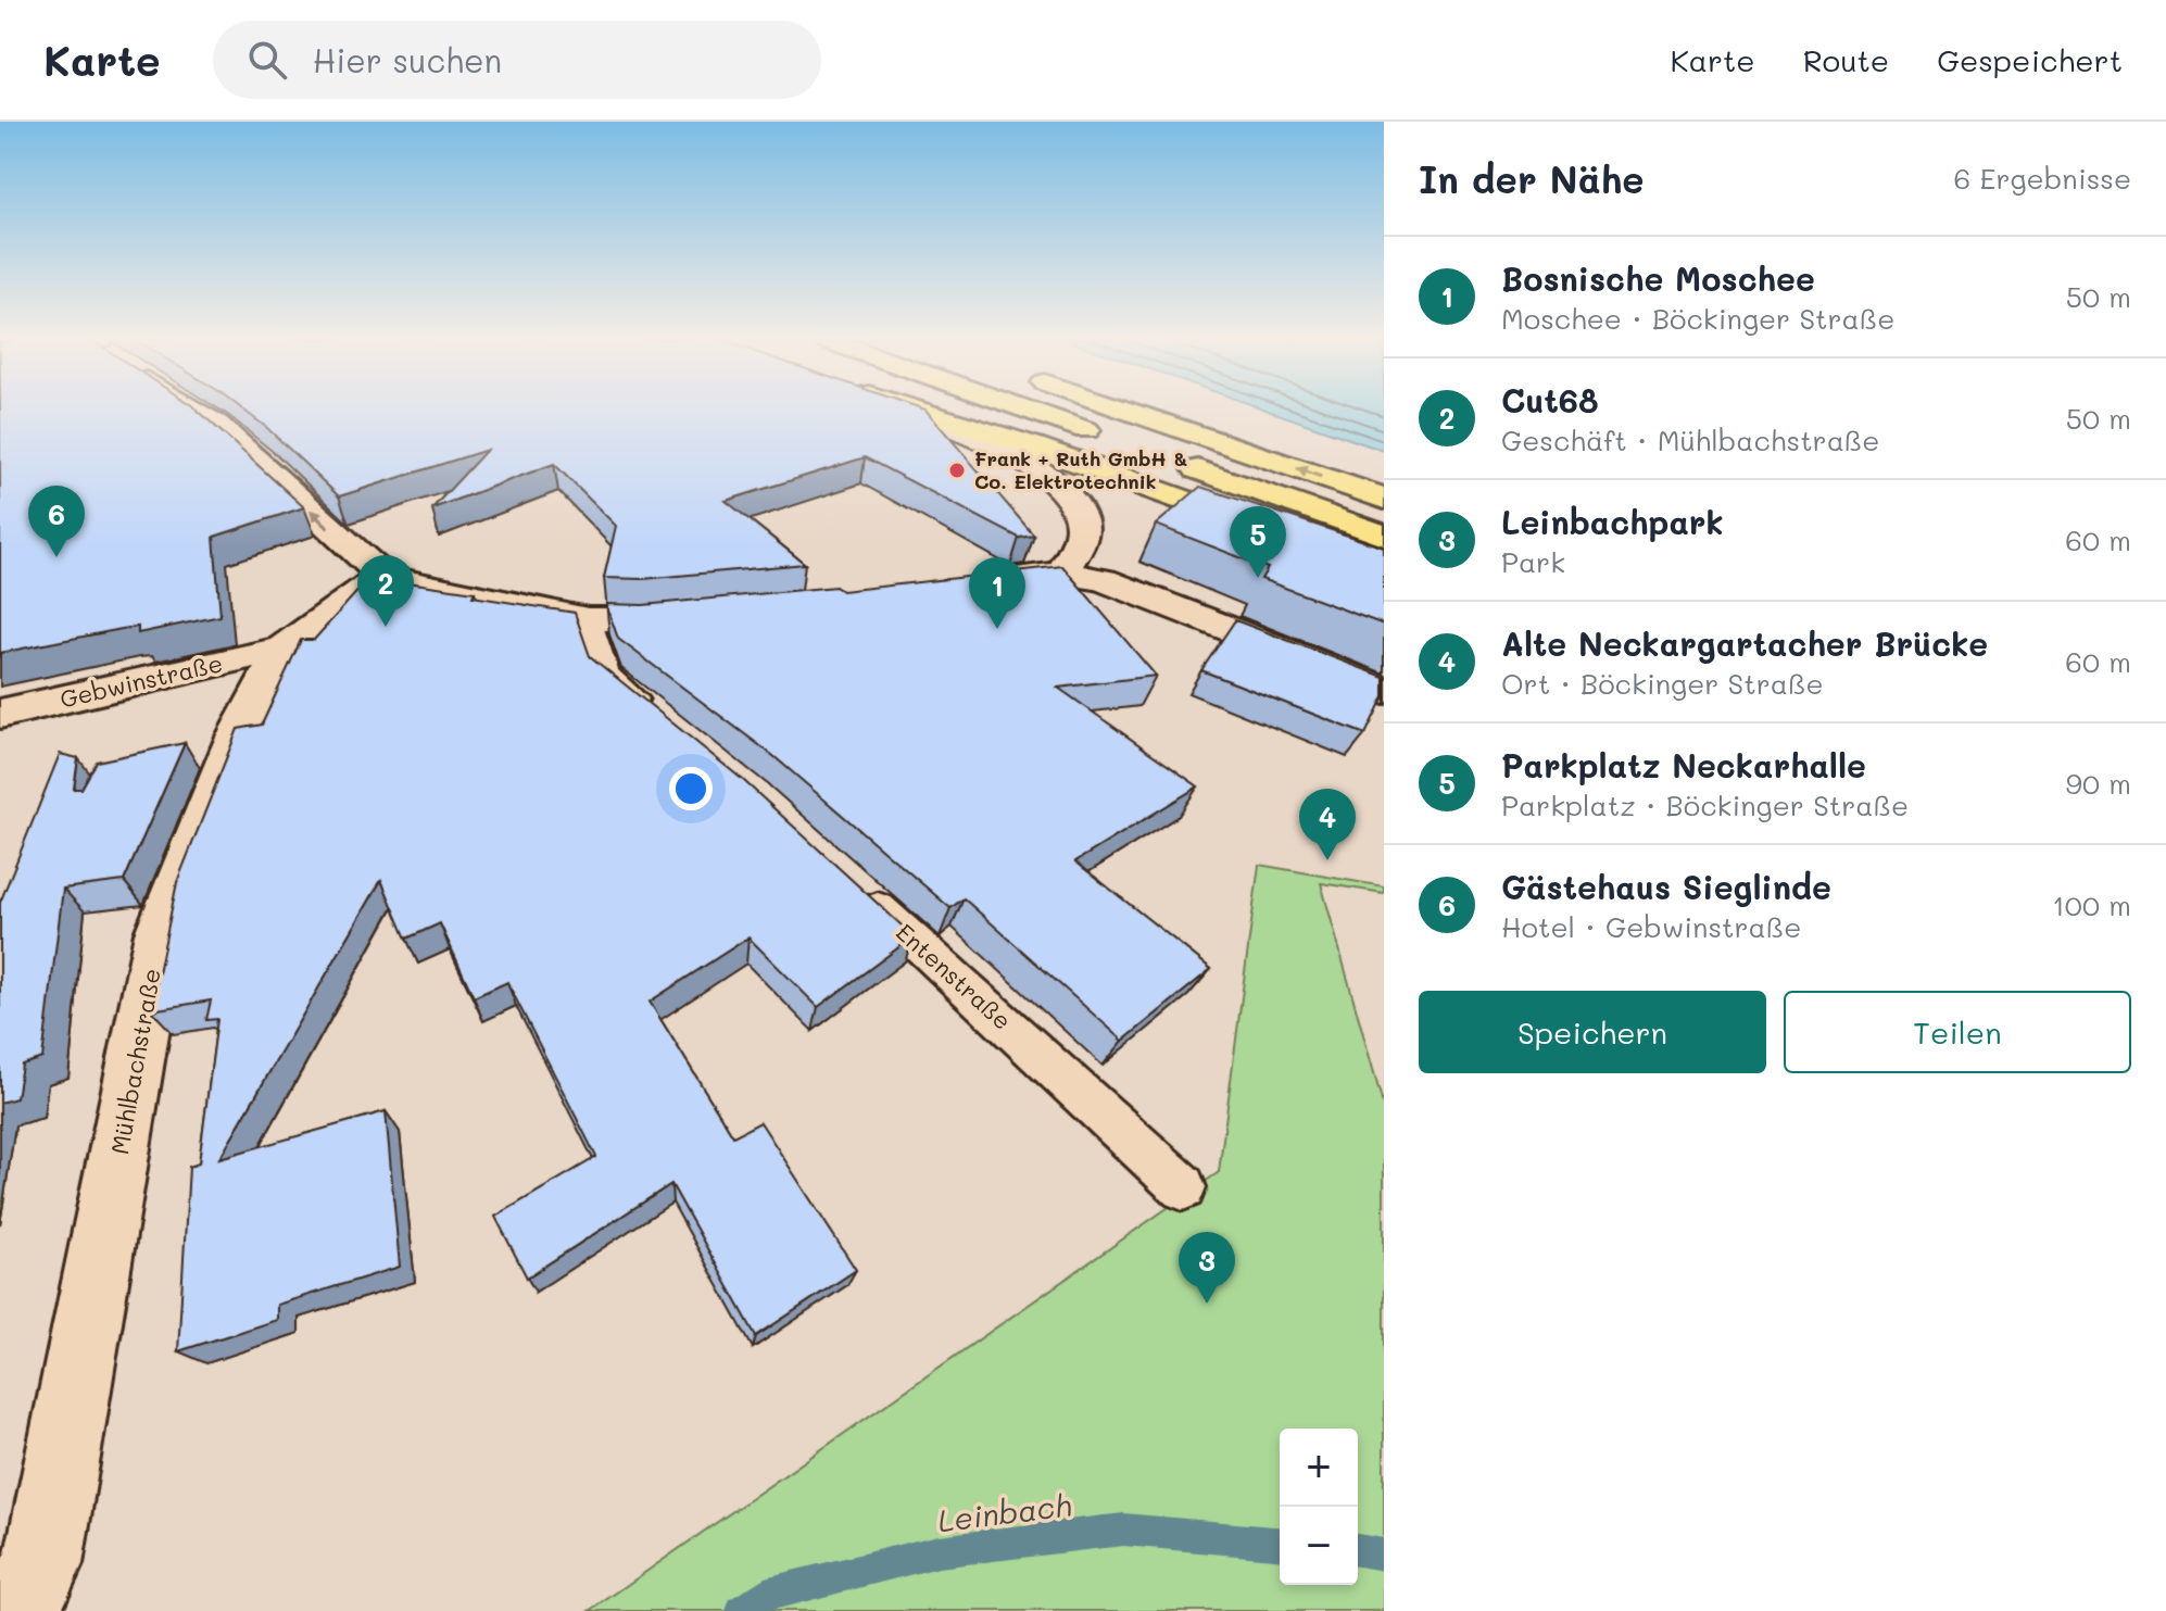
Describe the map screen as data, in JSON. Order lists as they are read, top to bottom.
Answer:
{
  "streets": {
    "street": ["Gebwinstraße", "Mühlbachstraße"],
    "lane": ["Entenstraße"]
  },
  "crossings": [
    ["Gebwinstraße", "Mühlbachstraße"]
  ],
  "water": ["Leinbach"],
  "places": ["Frank + Ruth GmbH & Co. Elektrotechnik"],
  "page": {
    "header": "Karte",
    "search": "Hier suchen",
    "nav": ["Karte", "Route", "Gespeichert"],
    "heading": ["In der Nähe", "6 Ergebnisse"],
    "list": [
      {
        "mark": "1",
        "name": "Bosnische Moschee",
        "note": "Moschee · Böckinger Straße",
        "value": "50 m"
      },
      {
        "mark": "2",
        "name": "Cut68",
        "note": "Geschäft · Mühlbachstraße",
        "value": "50 m"
      },
      {
        "mark": "3",
        "name": "Leinbachpark",
        "note": "Park",
        "value": "60 m"
      },
      {
        "mark": "4",
        "name": "Alte Neckargartacher Brücke",
        "note": "Ort · Böckinger Straße",
        "value": "60 m"
      },
      {
        "mark": "5",
        "name": "Parkplatz Neckarhalle",
        "note": "Parkplatz · Böckinger Straße",
        "value": "90 m"
      },
      {
        "mark": "6",
        "name": "Gästehaus Sieglinde",
        "note": "Hotel · Gebwinstraße",
        "value": "100 m"
      }
    ],
    "pins": [
      "6",
      "5",
      "2",
      "1",
      "4",
      "3"
    ],
    "buttons": ["Speichern", "Teilen"],
    "map_buttons": ["+", "−"]
  }
}
